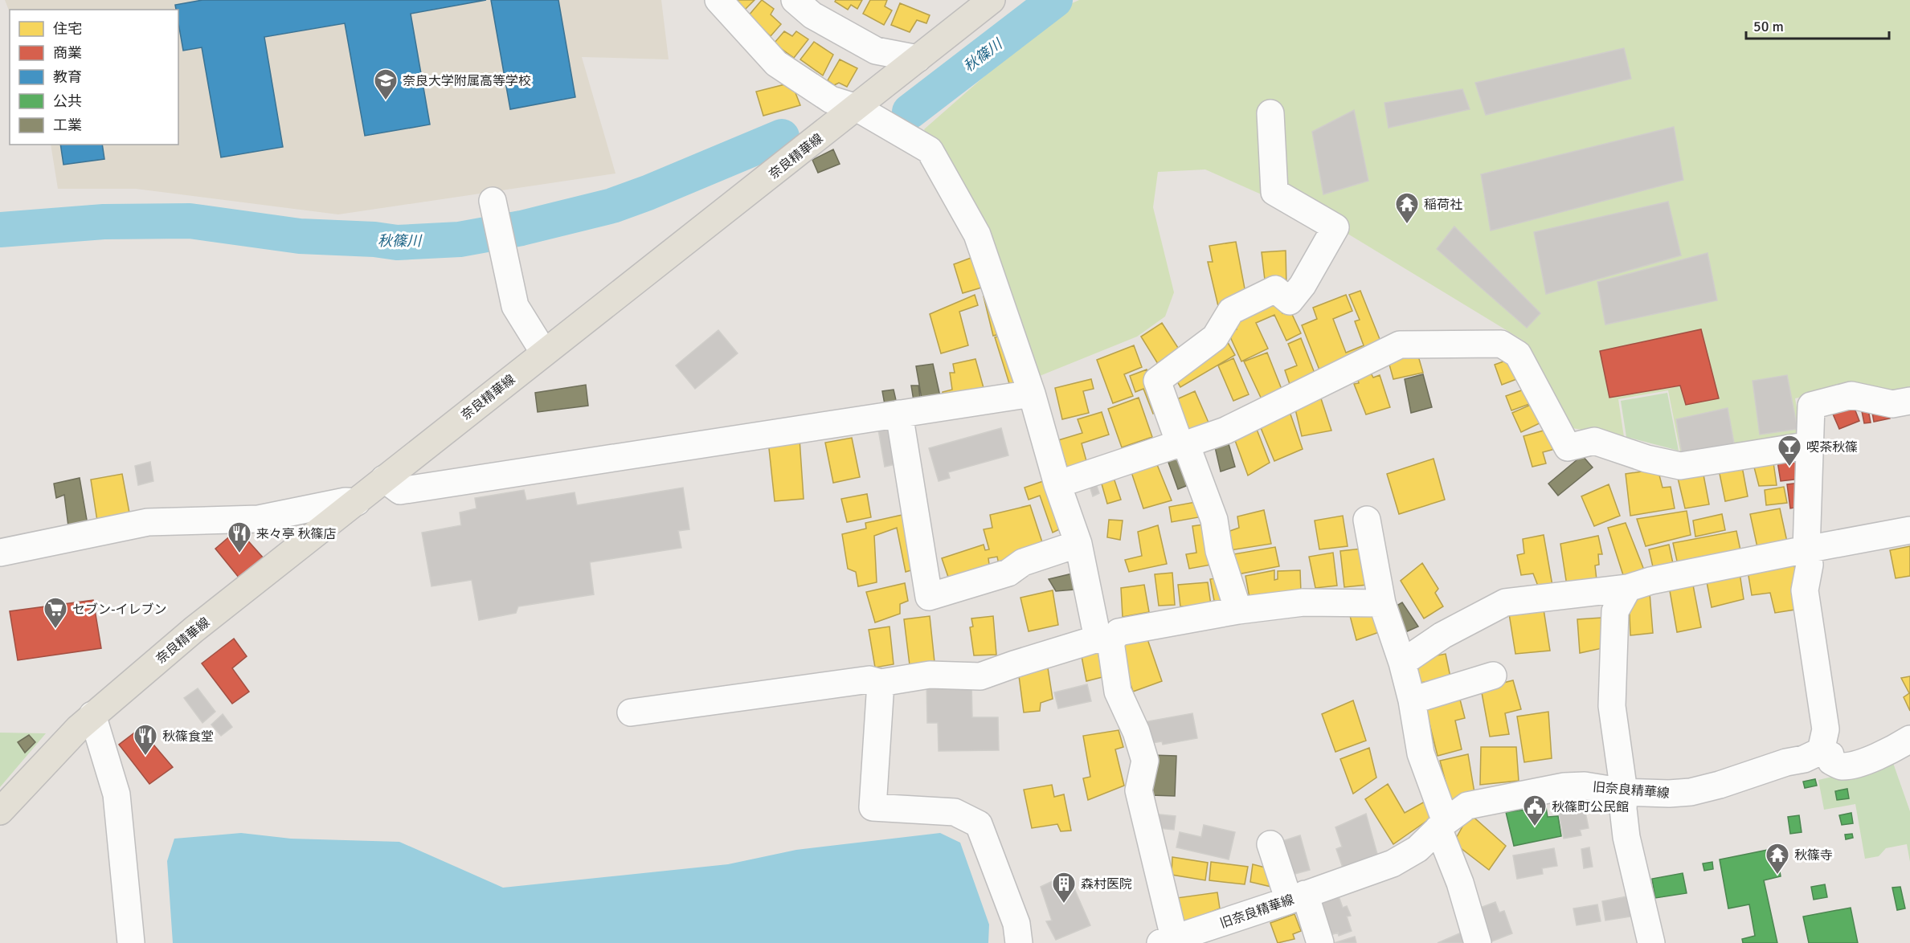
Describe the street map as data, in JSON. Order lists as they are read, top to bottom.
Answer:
{
  "streets": {
    "main road": ["奈良精華線"],
    "street": ["旧奈良精華線"]
  },
  "water": ["秋篠川"],
  "places": {
    "school or university": ["奈良大学附属高等学校"],
    "temple": ["稲荷社", "秋篠寺"],
    "bar": ["喫茶秋篠"],
    "restaurant": ["来々亭 秋篠店", "秋篠食堂"],
    "supermarket": ["セブン-イレブン"],
    "public building": ["秋篠町公民館"],
    "building": ["森村医院"]
  },
  "legend": [
    "住宅",
    "商業",
    "教育",
    "公共",
    "工業"
  ],
  "scale_bar": "50 m"
}
